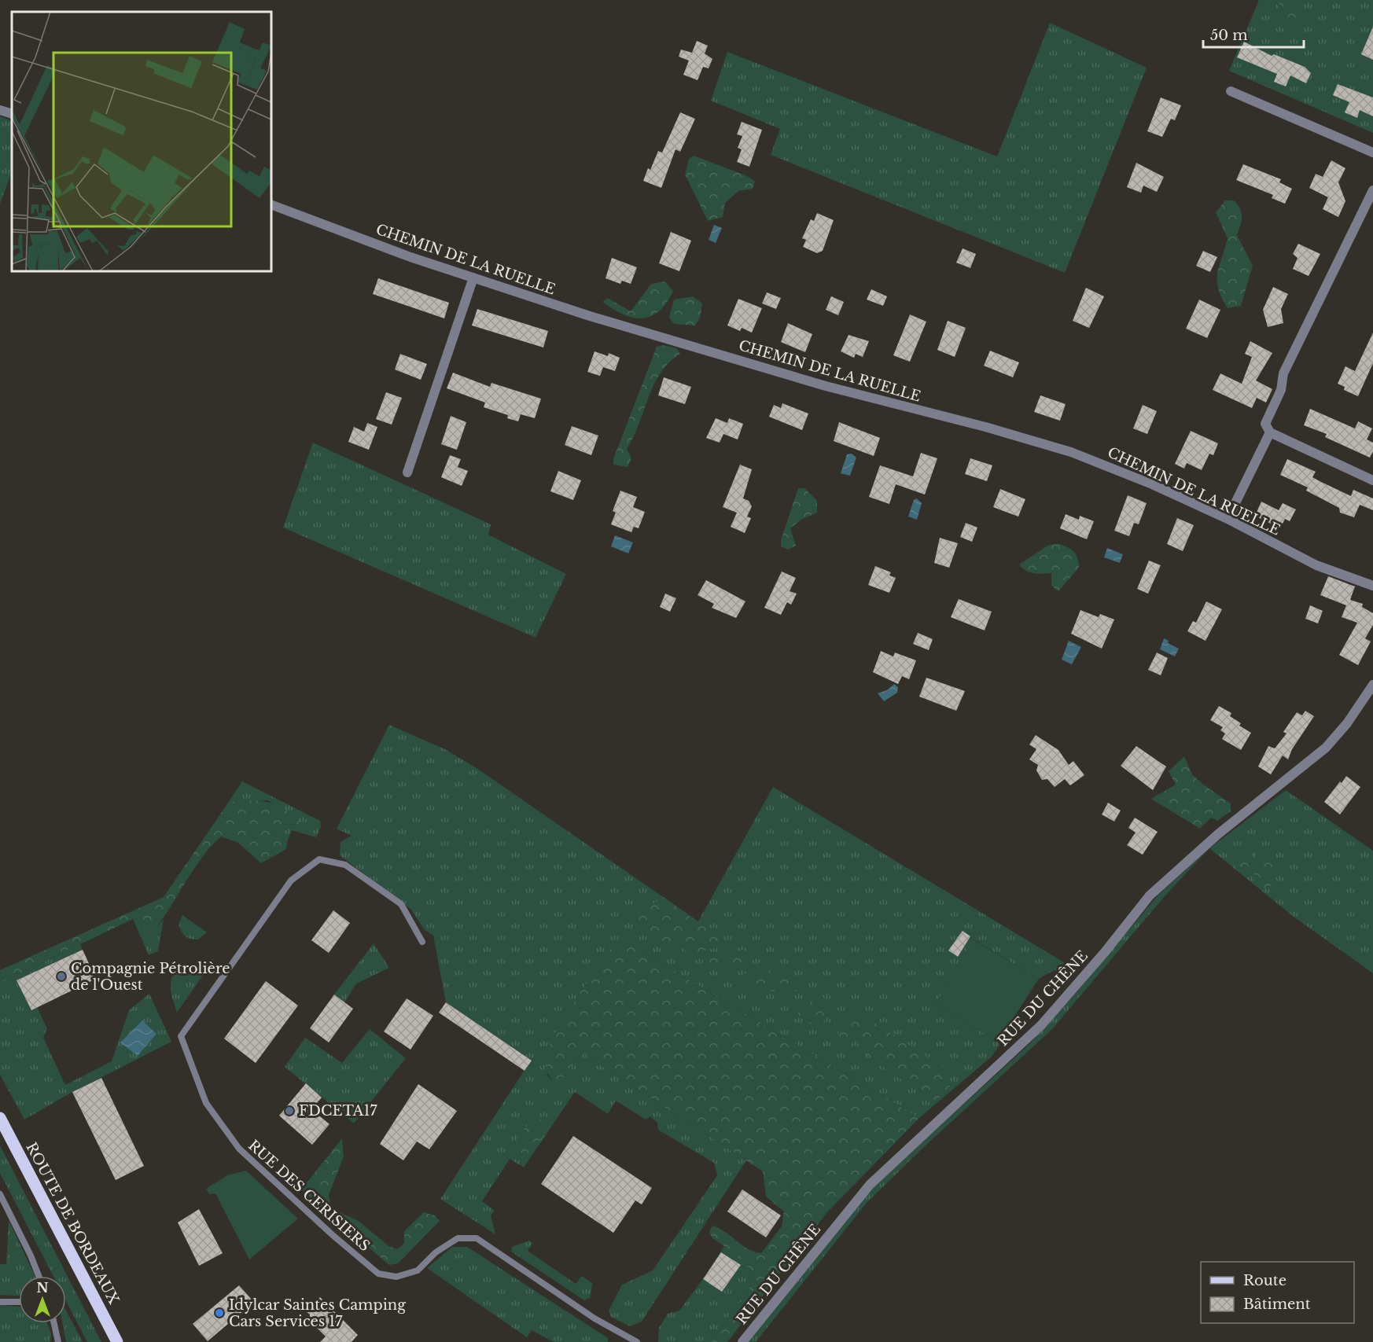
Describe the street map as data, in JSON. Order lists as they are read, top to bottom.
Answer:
{
  "streets": {
    "main road": ["ROUTE DE BORDEAUX"],
    "street": ["CHEMIN DE LA RUELLE", "RUE DU CHÊNE"],
    "lane": ["RUE DES CERISIERS"]
  },
  "places": ["Compagnie Pétrolière de l'Ouest", "FDCETA17", "Idylcar Saintes Camping Cars Services 17"],
  "legend": ["Route", "Bâtiment"],
  "scale_bar": "50 m",
  "north": "top"
}
